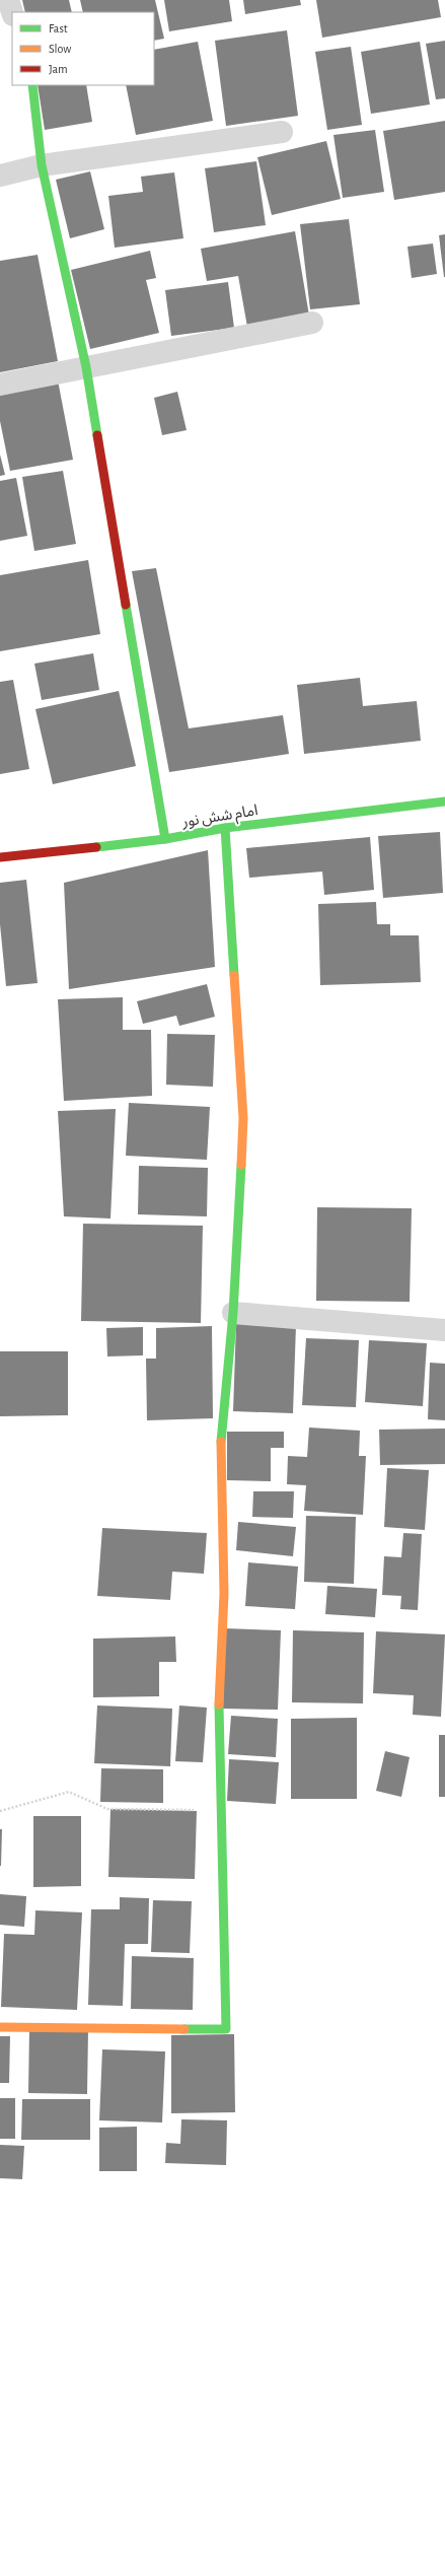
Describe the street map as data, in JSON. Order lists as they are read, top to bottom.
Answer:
{
  "streets": {
    "street": ["امام شش نور"]
  },
  "legend": ["Fast", "Slow", "Jam"]
}
